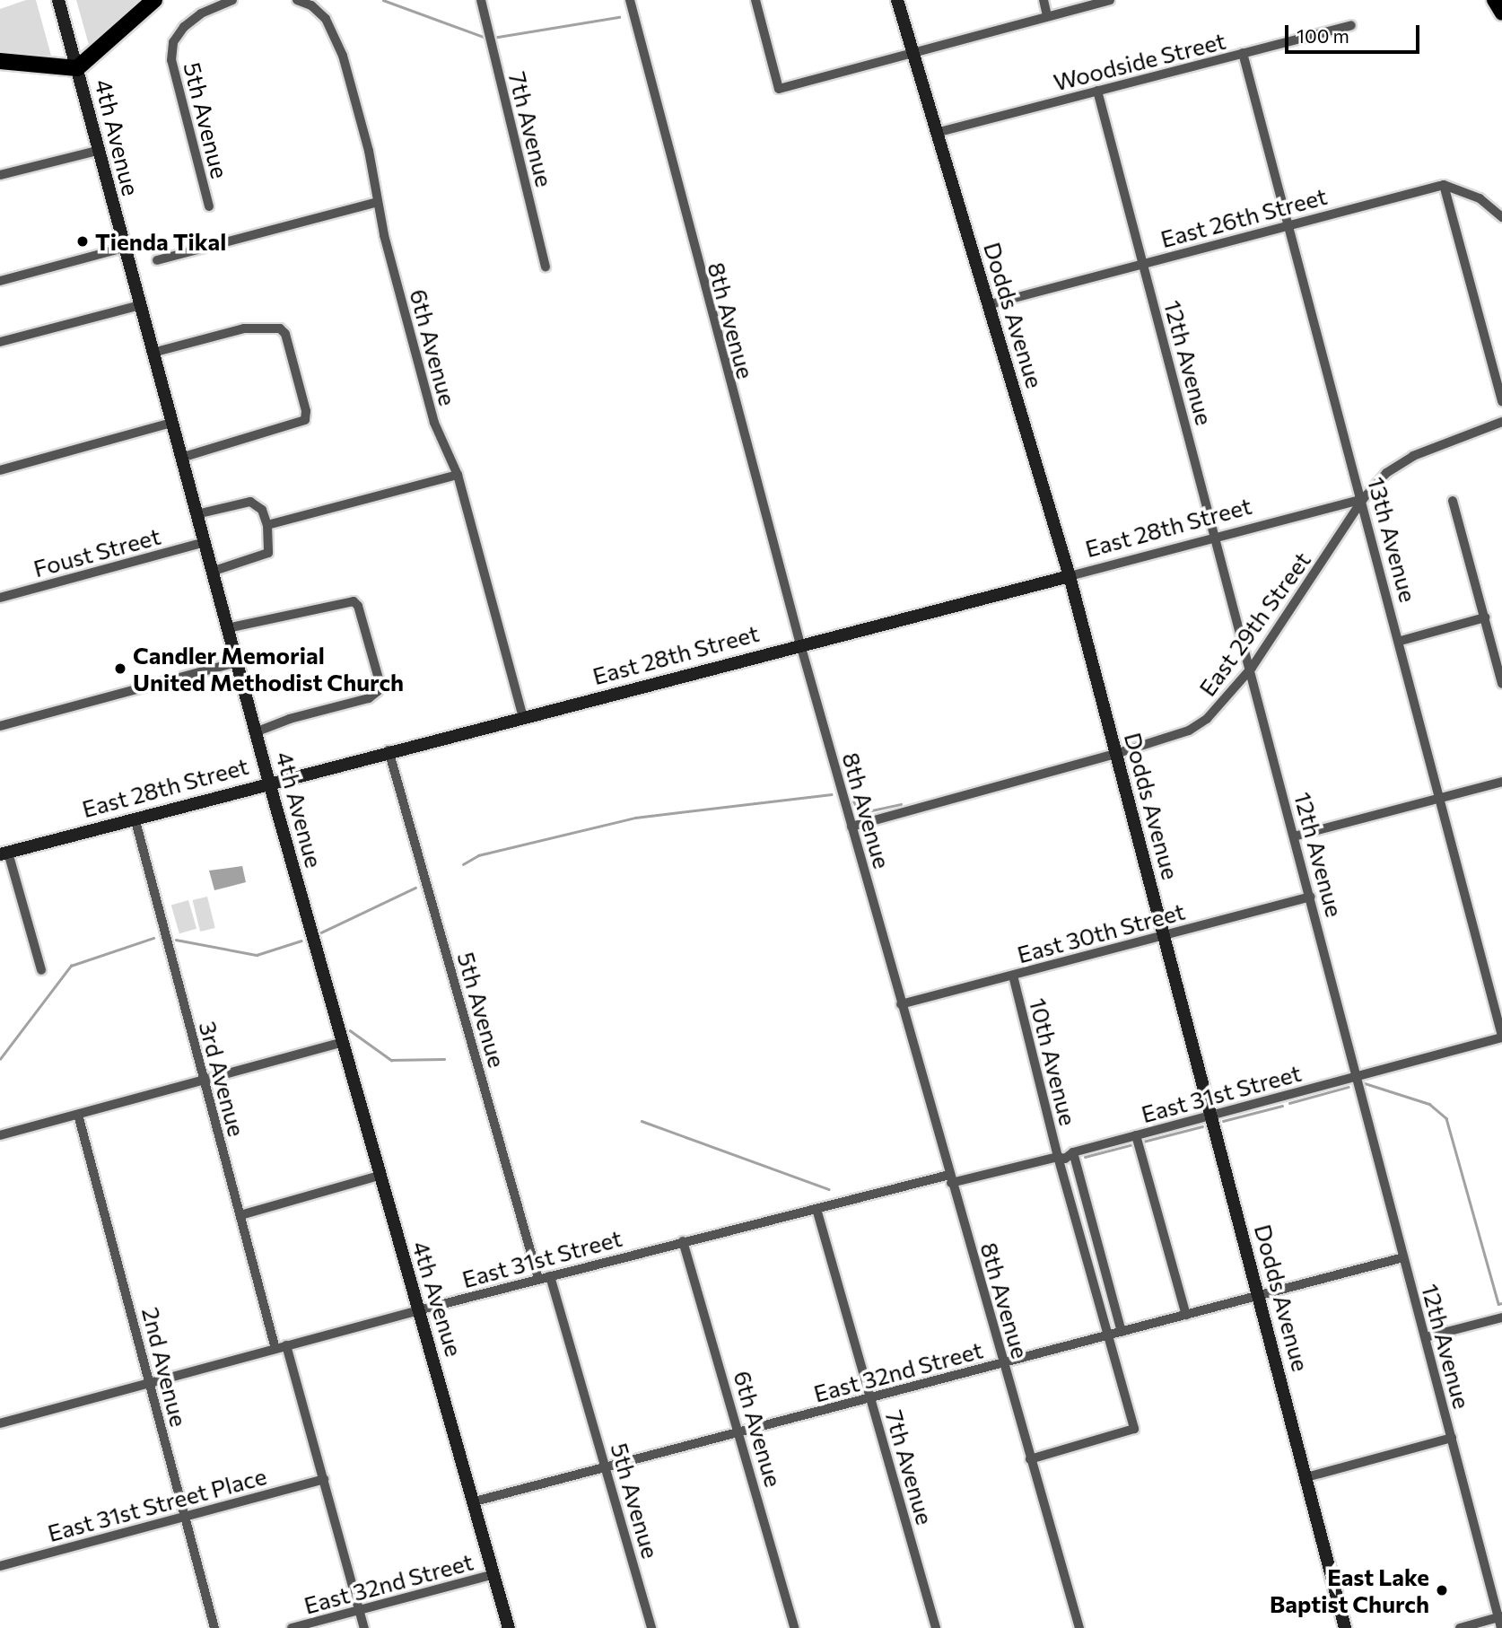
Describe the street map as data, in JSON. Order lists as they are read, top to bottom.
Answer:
{
  "streets": {
    "street": [
      "Woodside Street",
      "5th Avenue",
      "7th Avenue",
      "4th Avenue",
      "East 26th Street",
      "Dodds Avenue",
      "8th Avenue",
      "6th Avenue",
      "12th Avenue",
      "East 28th Street",
      "13th Avenue",
      "Foust Street",
      "East 29th Street",
      "East 30th Street",
      "10th Avenue",
      "3rd Avenue",
      "East 31st Street",
      "2nd Avenue",
      "East 32nd Street",
      "East 31st Street Place"
    ]
  },
  "crossings": [
    ["Woodside Street", "Dodds Avenue"],
    ["Woodside Street", "12th Avenue"],
    ["Woodside Street", "13th Avenue"],
    ["5th Avenue", "East 28th Street"],
    ["5th Avenue", "East 31st Street"],
    ["5th Avenue", "East 32nd Street"],
    ["7th Avenue", "East 31st Street"],
    ["7th Avenue", "East 32nd Street"],
    ["4th Avenue", "East 28th Street"],
    ["4th Avenue", "Foust Street"],
    ["4th Avenue", "East 31st Street"],
    ["4th Avenue", "East 32nd Street"],
    ["East 26th Street", "Dodds Avenue"],
    ["East 26th Street", "12th Avenue"],
    ["East 26th Street", "13th Avenue"],
    ["Dodds Avenue", "East 28th Street"],
    ["Dodds Avenue", "East 29th Street"],
    ["Dodds Avenue", "East 30th Street"],
    ["Dodds Avenue", "East 31st Street"],
    ["Dodds Avenue", "East 32nd Street"],
    ["8th Avenue", "East 28th Street"],
    ["8th Avenue", "East 29th Street"],
    ["8th Avenue", "East 30th Street"],
    ["8th Avenue", "East 31st Street"],
    ["8th Avenue", "East 32nd Street"],
    ["6th Avenue", "East 28th Street"],
    ["6th Avenue", "East 31st Street"],
    ["6th Avenue", "East 32nd Street"],
    ["12th Avenue", "East 28th Street"],
    ["12th Avenue", "East 29th Street"],
    ["12th Avenue", "East 30th Street"],
    ["12th Avenue", "East 31st Street"],
    ["12th Avenue", "East 32nd Street"],
    ["East 28th Street", "13th Avenue"],
    ["East 28th Street", "East 29th Street"],
    ["East 28th Street", "3rd Avenue"],
    ["13th Avenue", "East 29th Street"],
    ["13th Avenue", "East 31st Street"],
    ["East 30th Street", "10th Avenue"],
    ["10th Avenue", "East 31st Street"],
    ["10th Avenue", "East 32nd Street"],
    ["3rd Avenue", "East 31st Street"],
    ["East 31st Street", "2nd Avenue"],
    ["2nd Avenue", "East 31st Street Place"]
  ],
  "places": ["Tienda Tikal", "Candler Memorial United Methodist Church", "East Lake Baptist Church"],
  "scale_bar": "100 m"
}
